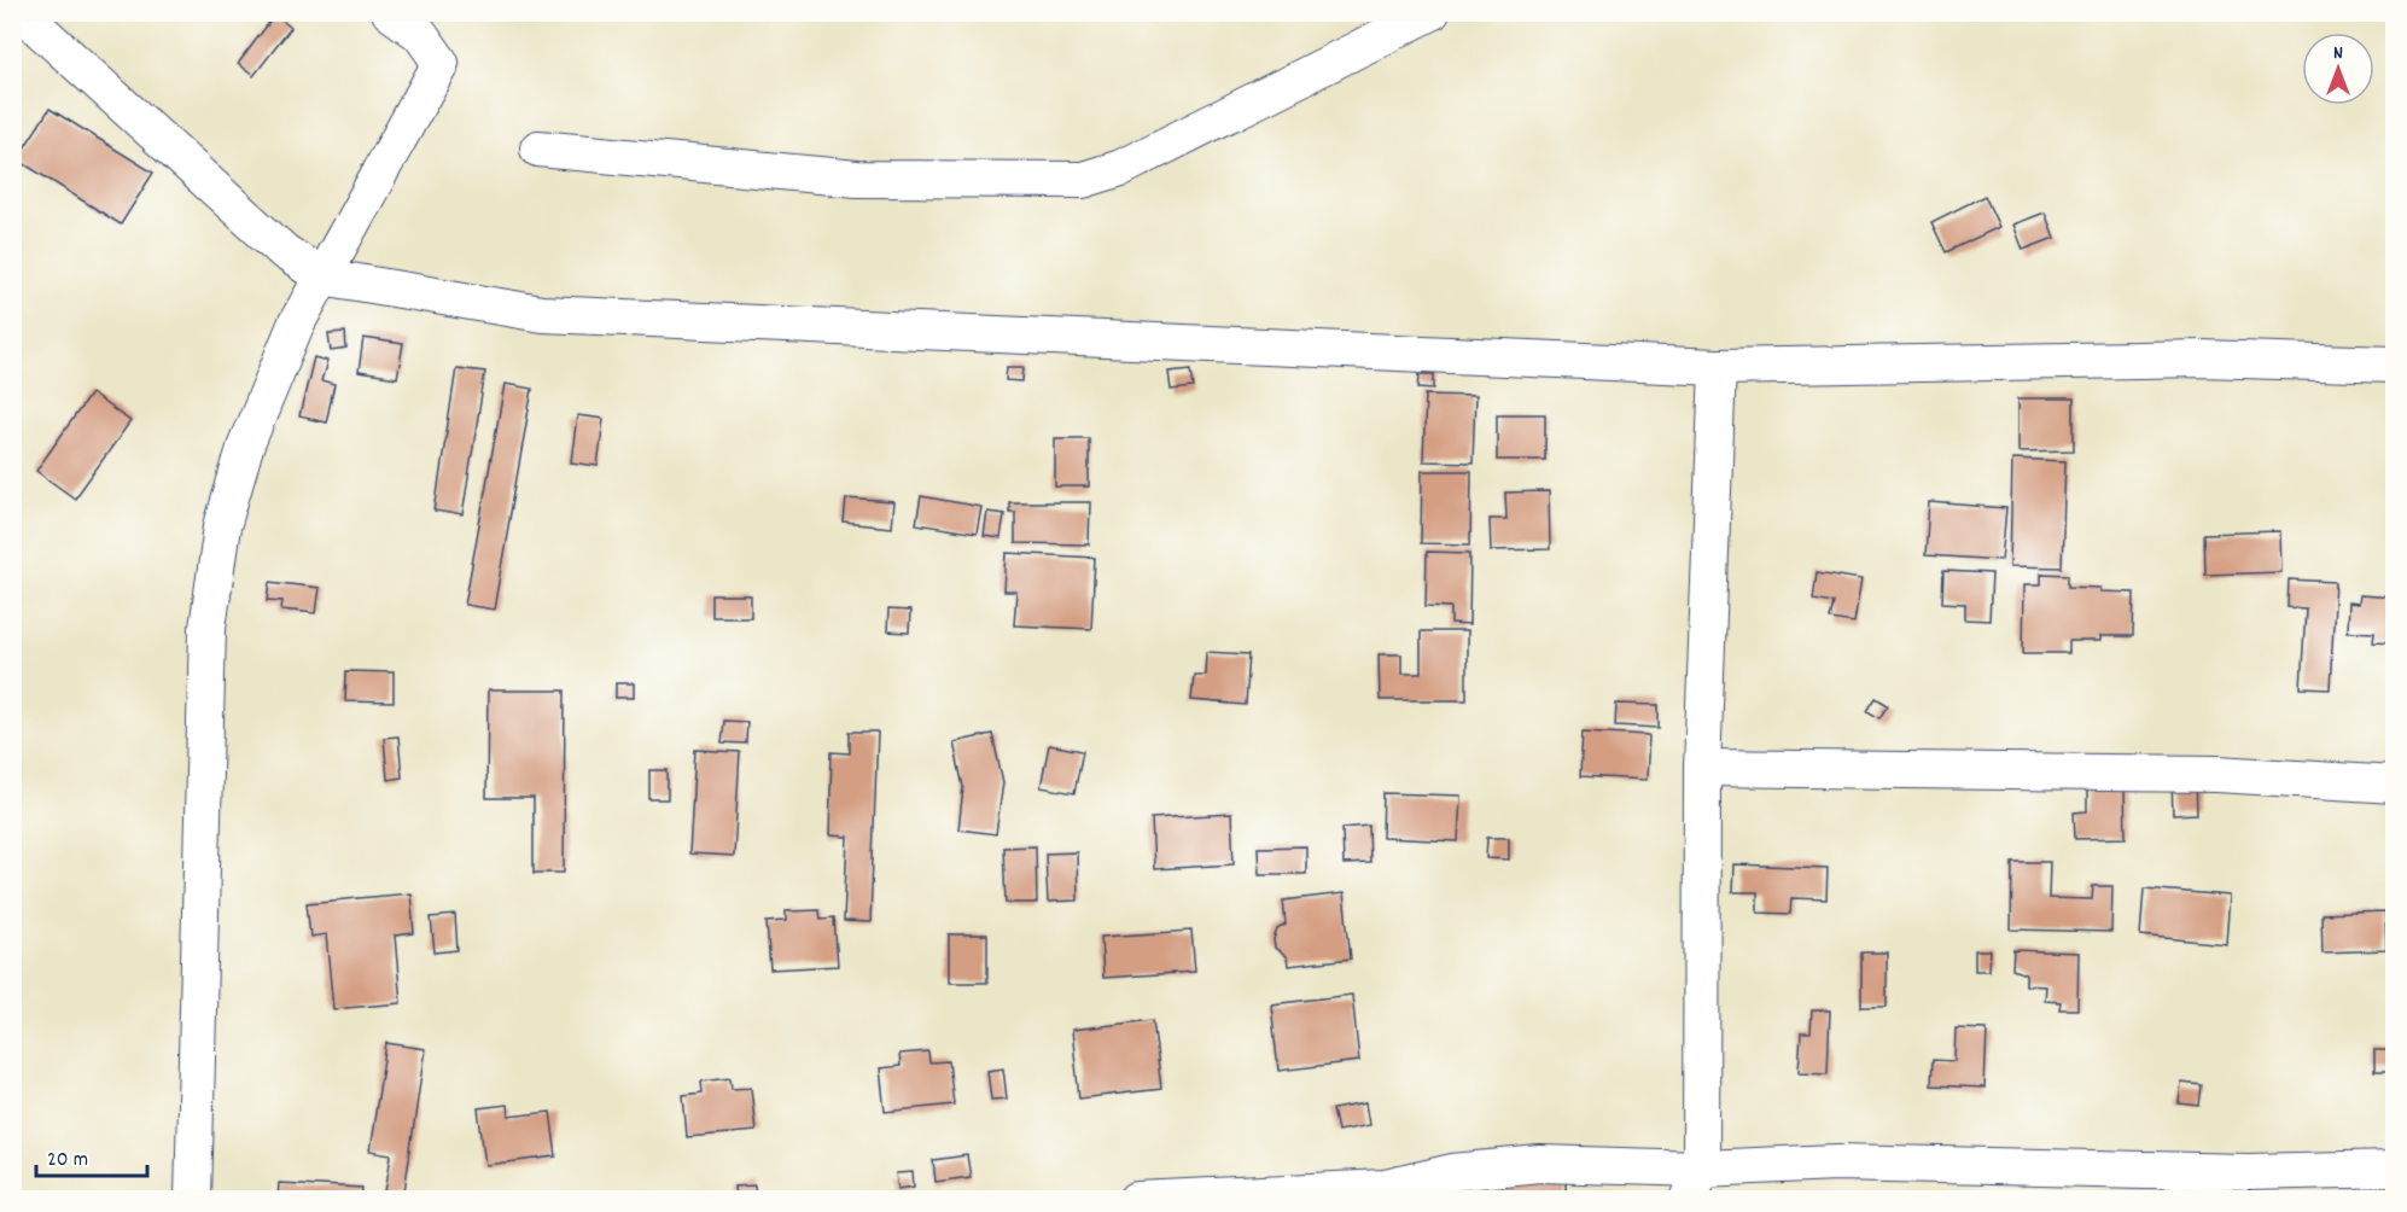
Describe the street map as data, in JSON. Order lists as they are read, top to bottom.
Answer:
{
  "scale_bar": "20 m",
  "north": "top"
}
